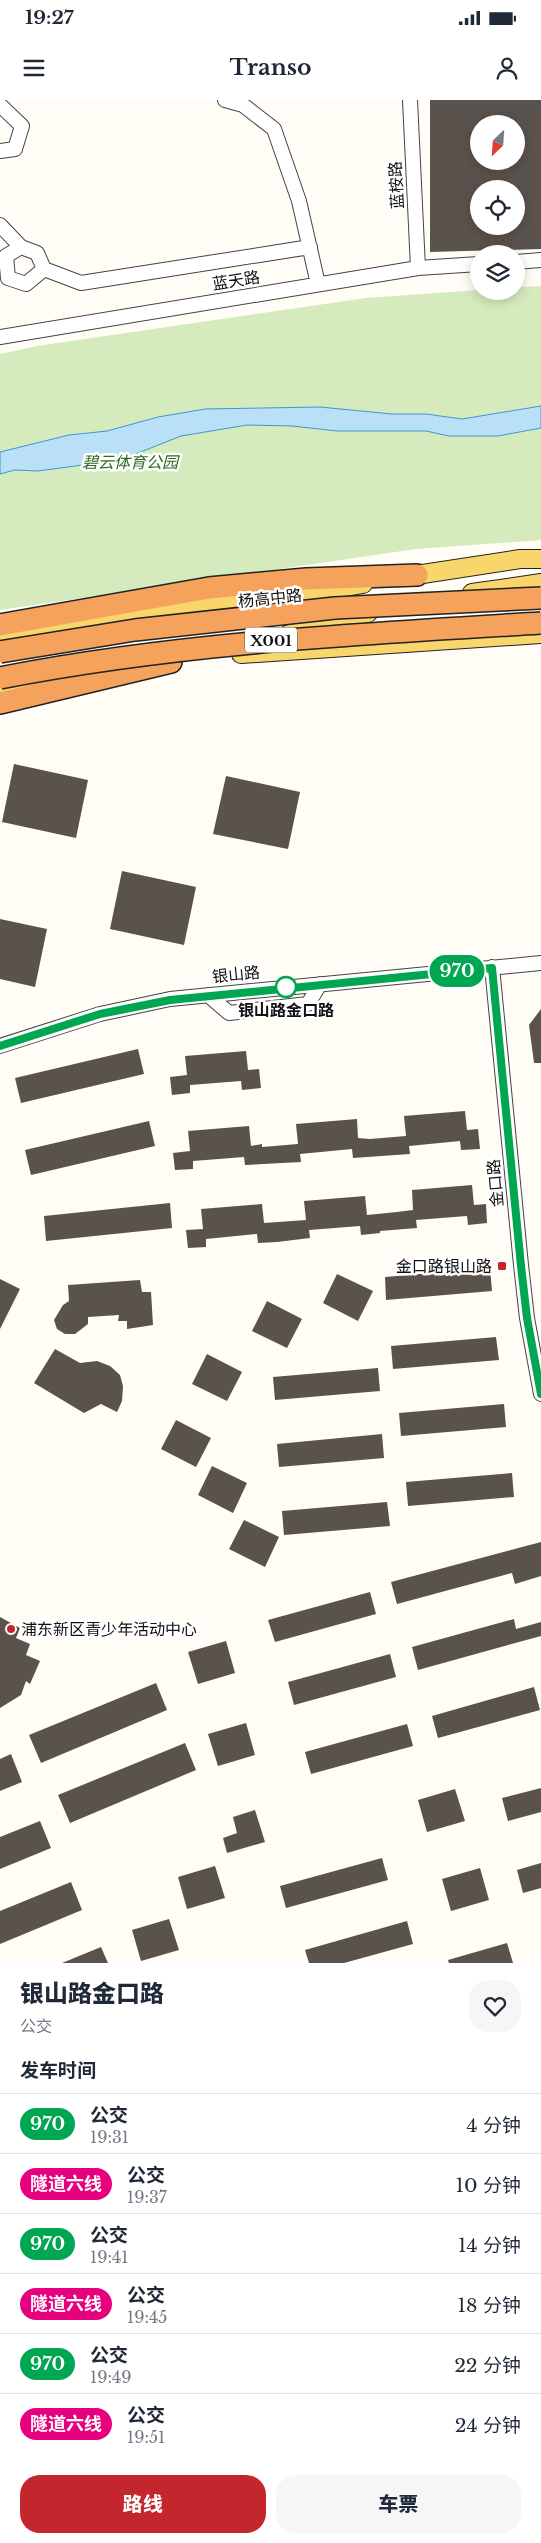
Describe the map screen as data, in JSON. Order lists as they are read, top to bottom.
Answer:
{
  "streets": {
    "highway": ["杨高中路", "X001"],
    "street": [
      "蓝桉路",
      "蓝天路",
      "银山路",
      "金口路"
    ]
  },
  "crossings": [
    ["蓝桉路", "蓝天路"],
    ["杨高中路", "X001"],
    ["银山路", "金口路"]
  ],
  "parks": ["碧云体育公园"],
  "places": {
    "other": ["银山路金口路", "浦东新区青少年活动中心"],
    "transit": ["金口路银山路"]
  },
  "lines": ["bus line 970"],
  "north": "bottom left",
  "page": {
    "status": "19:27",
    "header": "Transo",
    "on_map": "970",
    "heading": [
      ["银山路金口路", "公交"],
      "发车时间"
    ],
    "list": [
      {
        "mark": "970",
        "name": "公交",
        "note": "19:31",
        "value": "4 分钟"
      },
      {
        "mark": "隧道六线",
        "name": "公交",
        "note": "19:37",
        "value": "10 分钟"
      },
      {
        "mark": "970",
        "name": "公交",
        "note": "19:41",
        "value": "14 分钟"
      },
      {
        "mark": "隧道六线",
        "name": "公交",
        "note": "19:45",
        "value": "18 分钟"
      },
      {
        "mark": "970",
        "name": "公交",
        "note": "19:49",
        "value": "22 分钟"
      },
      {
        "mark": "隧道六线",
        "name": "公交",
        "note": "19:51",
        "value": "24 分钟"
      }
    ],
    "buttons": ["路线", "车票"]
  }
}
